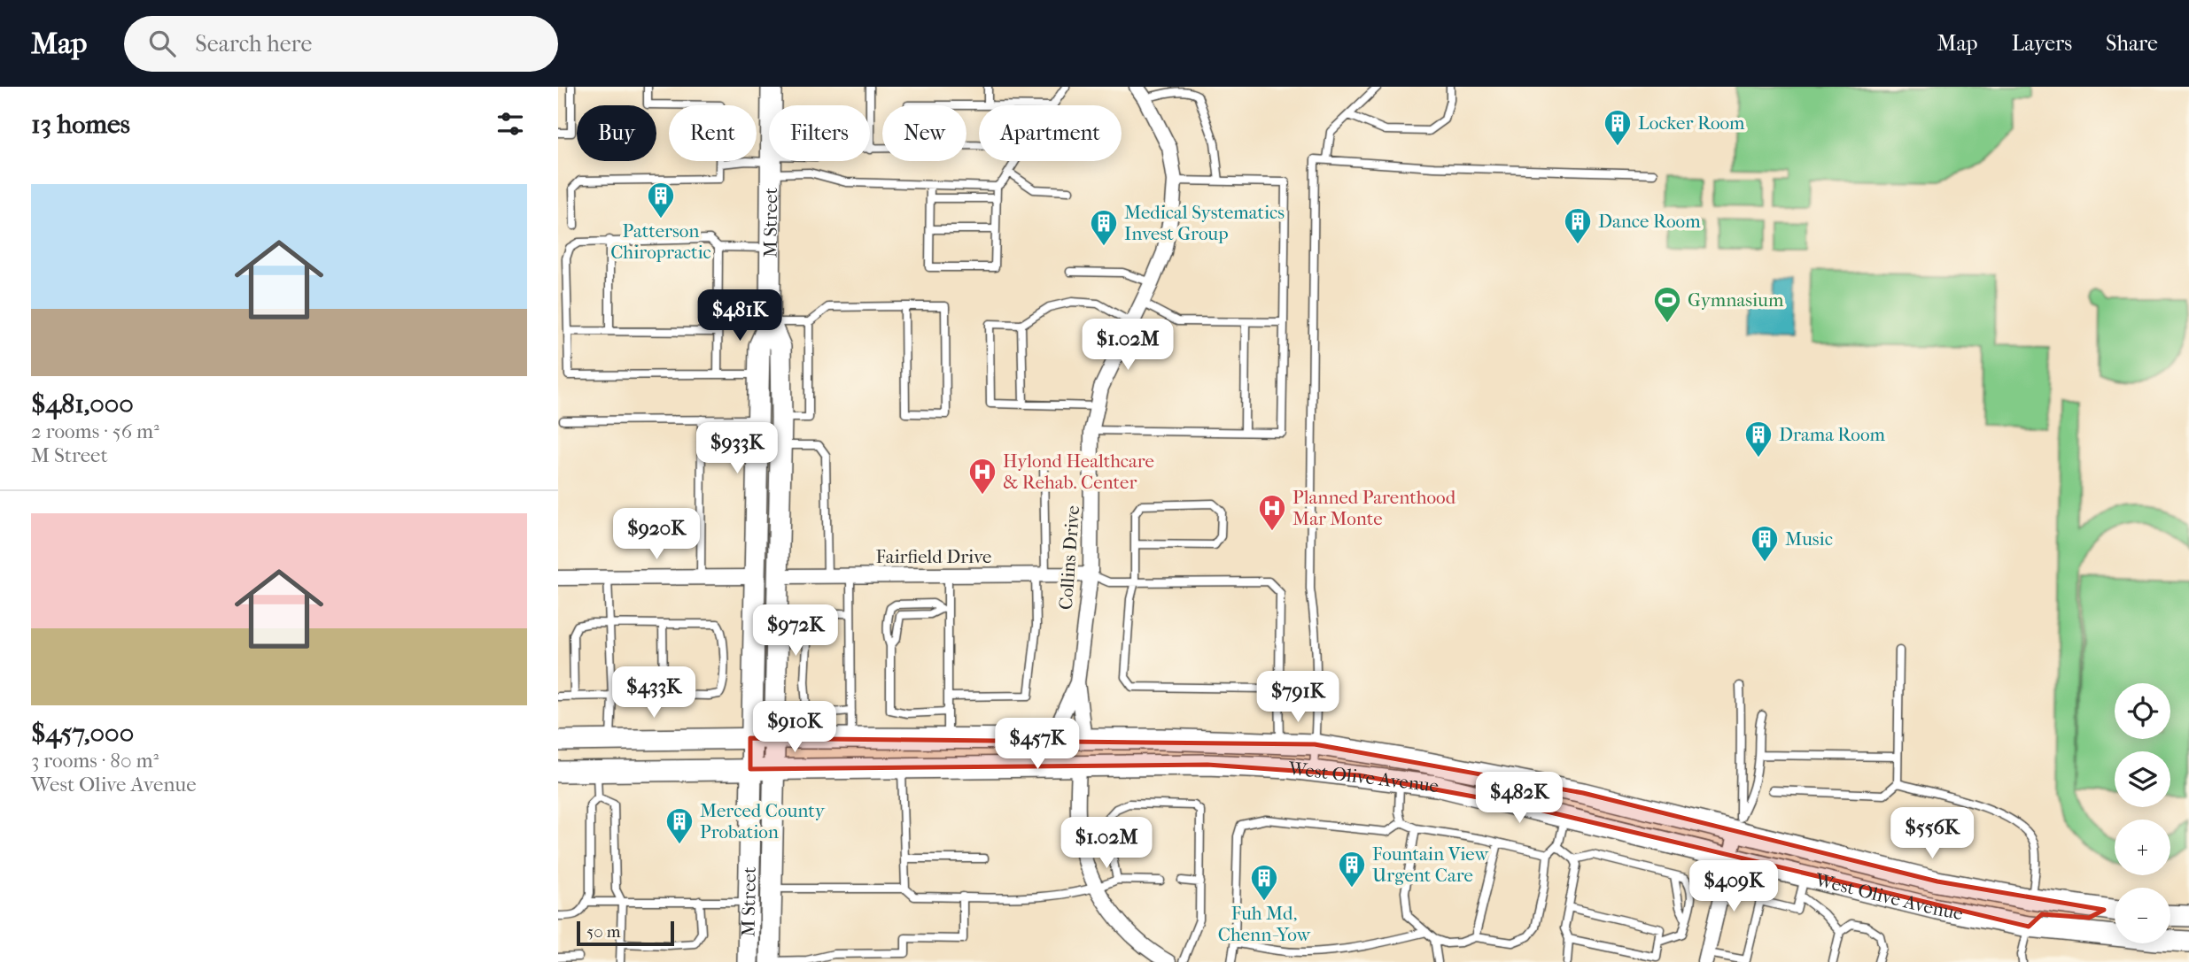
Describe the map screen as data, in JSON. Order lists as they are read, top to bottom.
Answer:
{
  "streets": {
    "main road": ["M Street", "West Olive Avenue"],
    "street": ["Fairfield Drive", "Collins Drive"]
  },
  "crossings": [
    ["M Street", "Fairfield Drive"],
    ["M Street", "West Olive Avenue"],
    ["Fairfield Drive", "Collins Drive"],
    ["Collins Drive", "West Olive Avenue"]
  ],
  "places": {
    "building": [
      "Locker Room",
      "Patterson Chiropractic",
      "Dance Room",
      "Medical Systematics Invest Group",
      "Drama Room",
      "Music",
      "Merced County Probation",
      "Fountain View Urgent Care",
      "Fuh Md, Chenn-Yow"
    ],
    "sports": ["Gymnasium"],
    "hospital": ["Hylond Healthcare & Rehab. Center", "Planned Parenthood Mar Monte"]
  },
  "scale_bar": "50 m",
  "page": {
    "header": "Map",
    "search": "Search here",
    "nav": ["Map", "Layers", "Share"],
    "heading": "13 homes",
    "chip": [
      "Buy",
      "Rent",
      "Filters",
      "New",
      "Apartment"
    ],
    "list": [
      {
        "name": "$481,000",
        "note": "2 rooms · 56 m² · M Street"
      },
      {
        "name": "$457,000",
        "note": "3 rooms · 80 m² · West Olive Avenue"
      }
    ],
    "price": [
      "$481K",
      "$1.02M",
      "$933K",
      "$920K",
      "$972K",
      "$433K",
      "$791K",
      "$910K",
      "$457K",
      "$482K",
      "$556K",
      "$1.02M",
      "$409K"
    ],
    "map_buttons": ["+", "−"],
    "scale": "50 m"
  }
}
